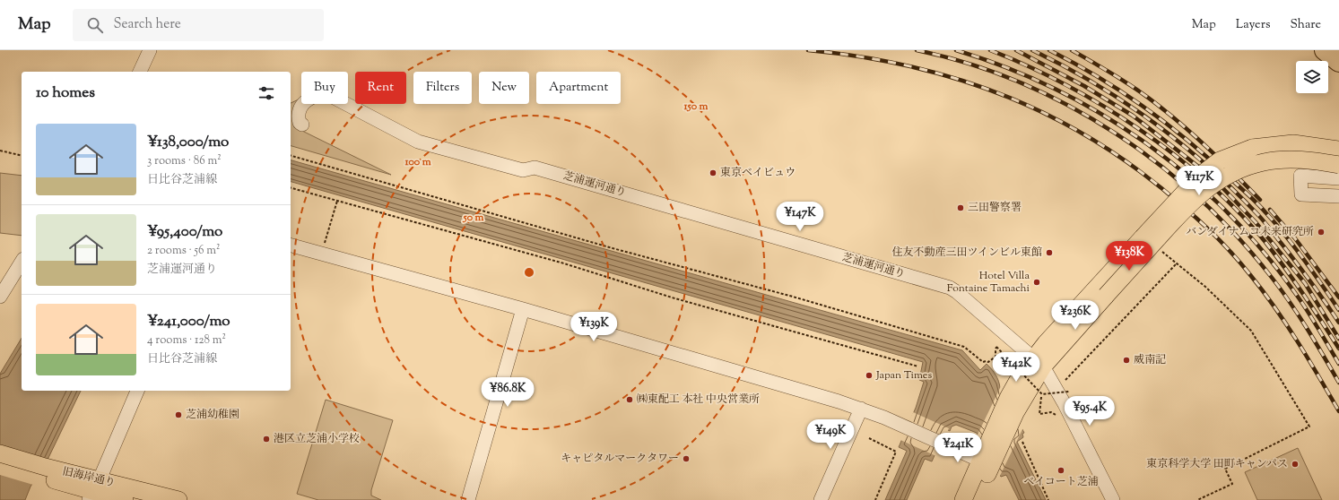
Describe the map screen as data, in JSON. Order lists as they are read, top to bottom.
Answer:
{
  "streets": {
    "main road": ["旧海岸通り"],
    "street": ["芝浦運河通り"]
  },
  "places": [
    "東京ベイビュウ",
    "三田警察署",
    "バンダイナムコ未来研究所",
    "住友不動産三田ツインビル東館",
    "Hotel Villa Fontaine Tamachi",
    "威南記",
    "Japan Times",
    "㈱東配工 本社 中央営業所",
    "芝浦幼稚園",
    "港区立芝浦小学校",
    "キャピタルマークタワー",
    "東京科学大学 田町キャンパス",
    "ベイコート芝浦"
  ],
  "page": {
    "header": "Map",
    "search": "Search here",
    "nav": ["Map", "Layers", "Share"],
    "chip": [
      "Buy",
      "Rent",
      "Filters",
      "New",
      "Apartment"
    ],
    "heading": "10 homes",
    "list": [
      {
        "name": "¥138,000/mo",
        "note": "3 rooms · 86 m² · 日比谷芝浦線"
      },
      {
        "name": "¥95,400/mo",
        "note": "2 rooms · 56 m² · 芝浦運河通り"
      },
      {
        "name": "¥241,000/mo",
        "note": "4 rooms · 128 m² · 日比谷芝浦線"
      }
    ],
    "price": [
      "¥117K",
      "¥147K",
      "¥138K",
      "¥236K",
      "¥139K",
      "¥142K",
      "¥86.8K",
      "¥95.4K",
      "¥149K",
      "¥241K"
    ]
  },
  "rings": ["150 m", "100 m", "50 m"]
}
